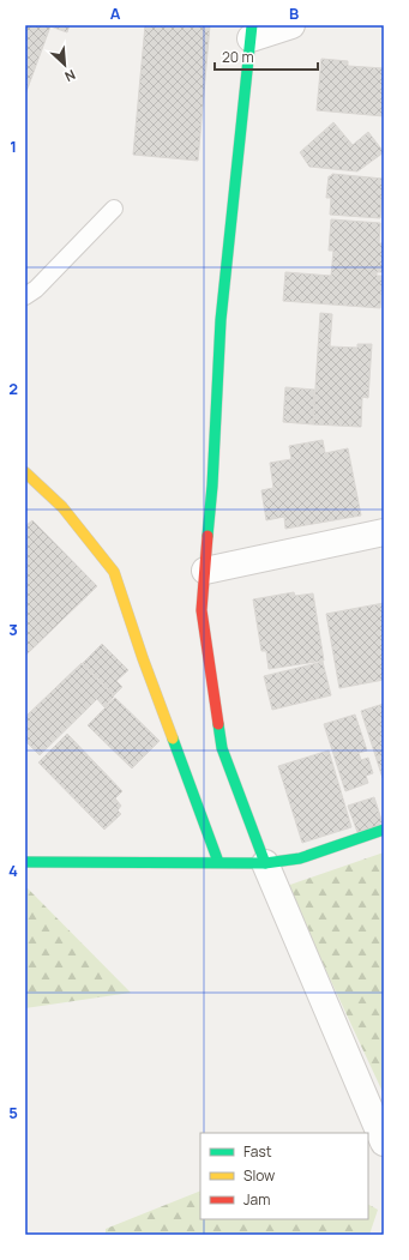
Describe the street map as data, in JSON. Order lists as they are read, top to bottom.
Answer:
{
  "legend": ["Fast", "Slow", "Jam"],
  "scale_bar": "20 m",
  "north": "bottom right",
  "grid": {
    "columns": ["A", "B"],
    "rows": [
      "1",
      "2",
      "3",
      "4",
      "5"
    ]
  }
}
